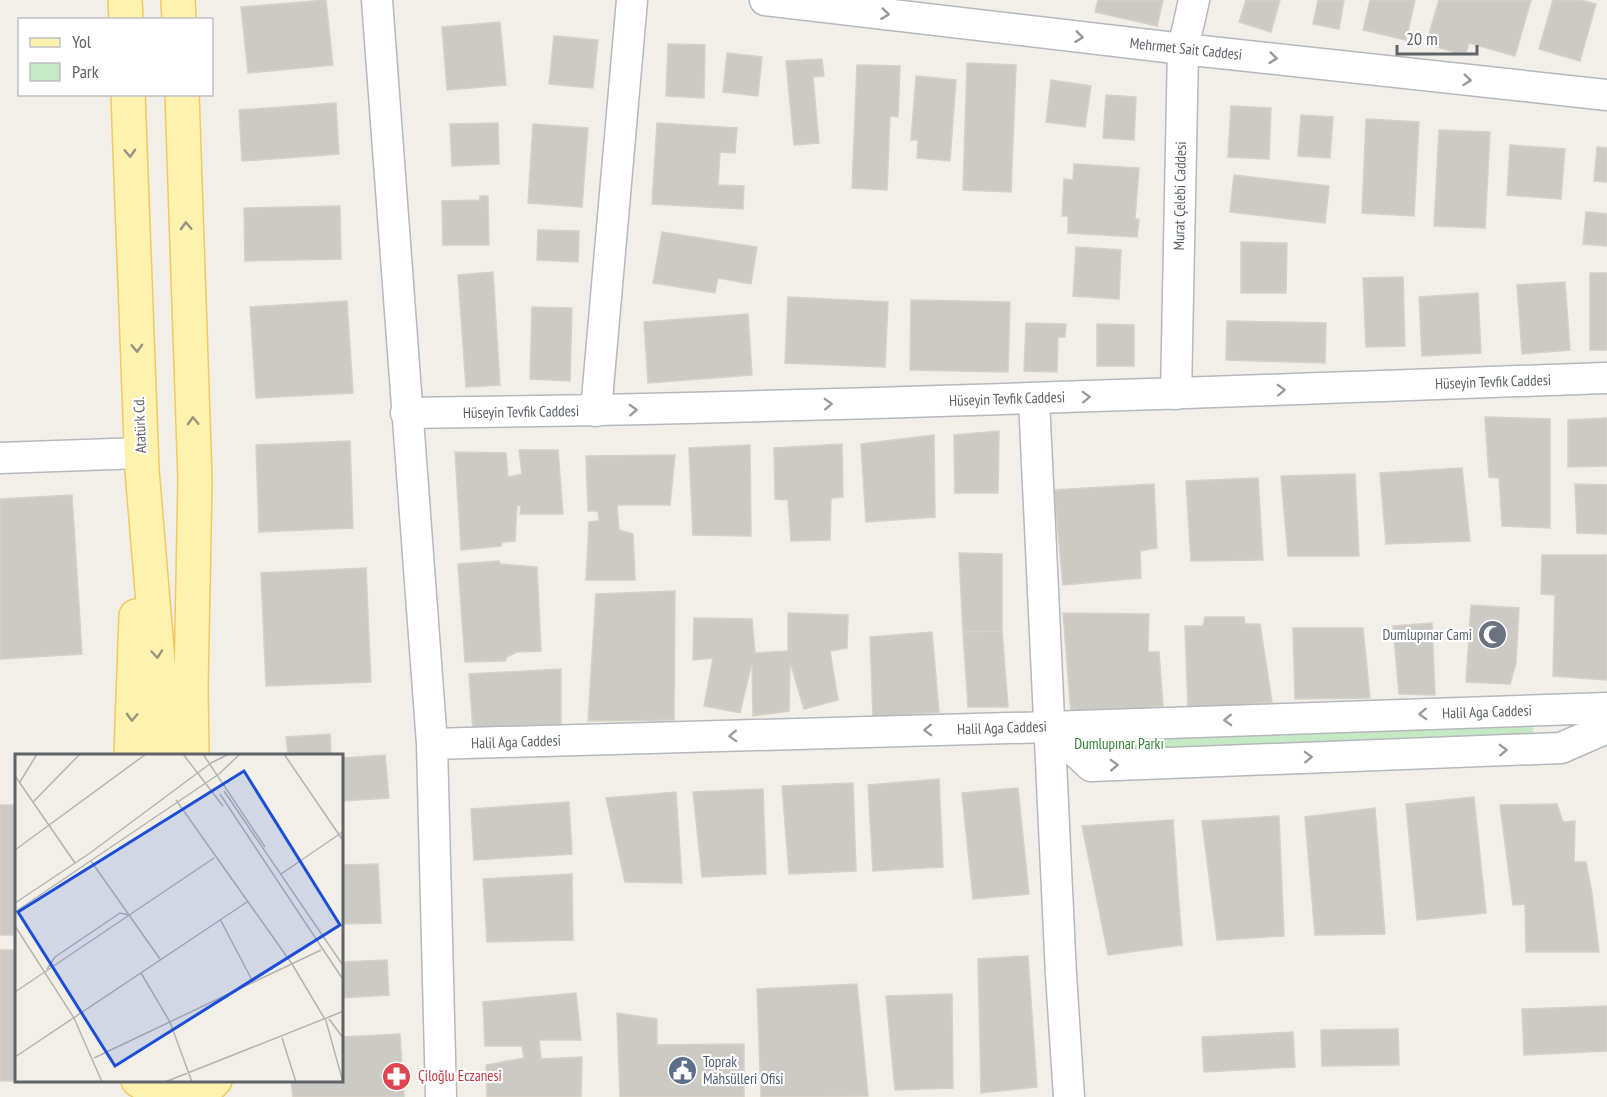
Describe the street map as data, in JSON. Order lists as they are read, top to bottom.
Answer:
{
  "streets": {
    "main road": ["Atatürk Cd."],
    "street": [
      "Mehrmet Sait Caddesi",
      "Murat Çelebi Caddesi",
      "Hüseyin Tevfik Caddesi",
      "Halil Aga Caddesi"
    ]
  },
  "crossings": [
    ["Mehrmet Sait Caddesi", "Murat Çelebi Caddesi"],
    ["Murat Çelebi Caddesi", "Hüseyin Tevfik Caddesi"]
  ],
  "one_way": ["Mehrmet Sait Caddesi", "Hüseyin Tevfik Caddesi"],
  "parks": ["Dumlupınar Parkı"],
  "places": {
    "mosque": ["Dumlupınar Cami"],
    "public building": ["Toprak Mahsülleri Ofisi"],
    "pharmacy": ["Çiloğlu Eczanesi"]
  },
  "legend": ["Yol", "Park"],
  "scale_bar": "20 m"
}
